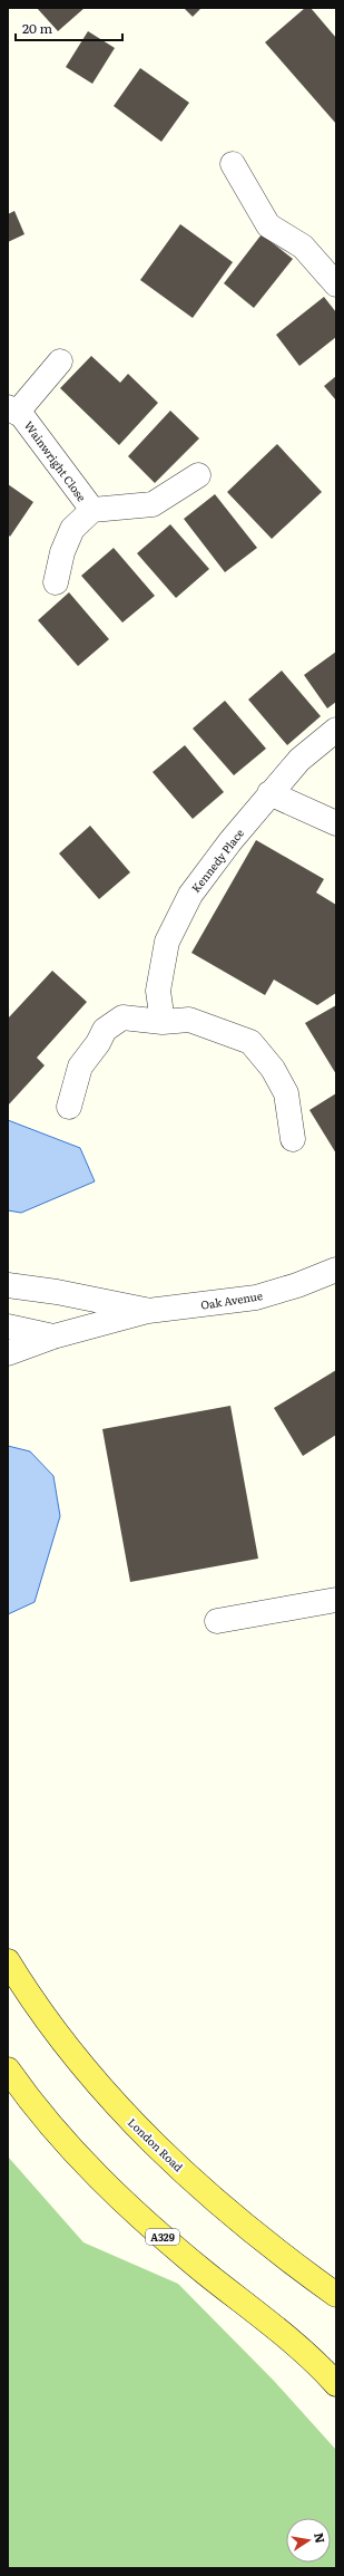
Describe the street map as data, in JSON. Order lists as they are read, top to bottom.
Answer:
{
  "streets": {
    "main road": ["London Road", "A329"],
    "street": ["Wainwright Close", "Kennedy Place", "Oak Avenue"]
  },
  "scale_bar": "20 m",
  "north": "right"
}
